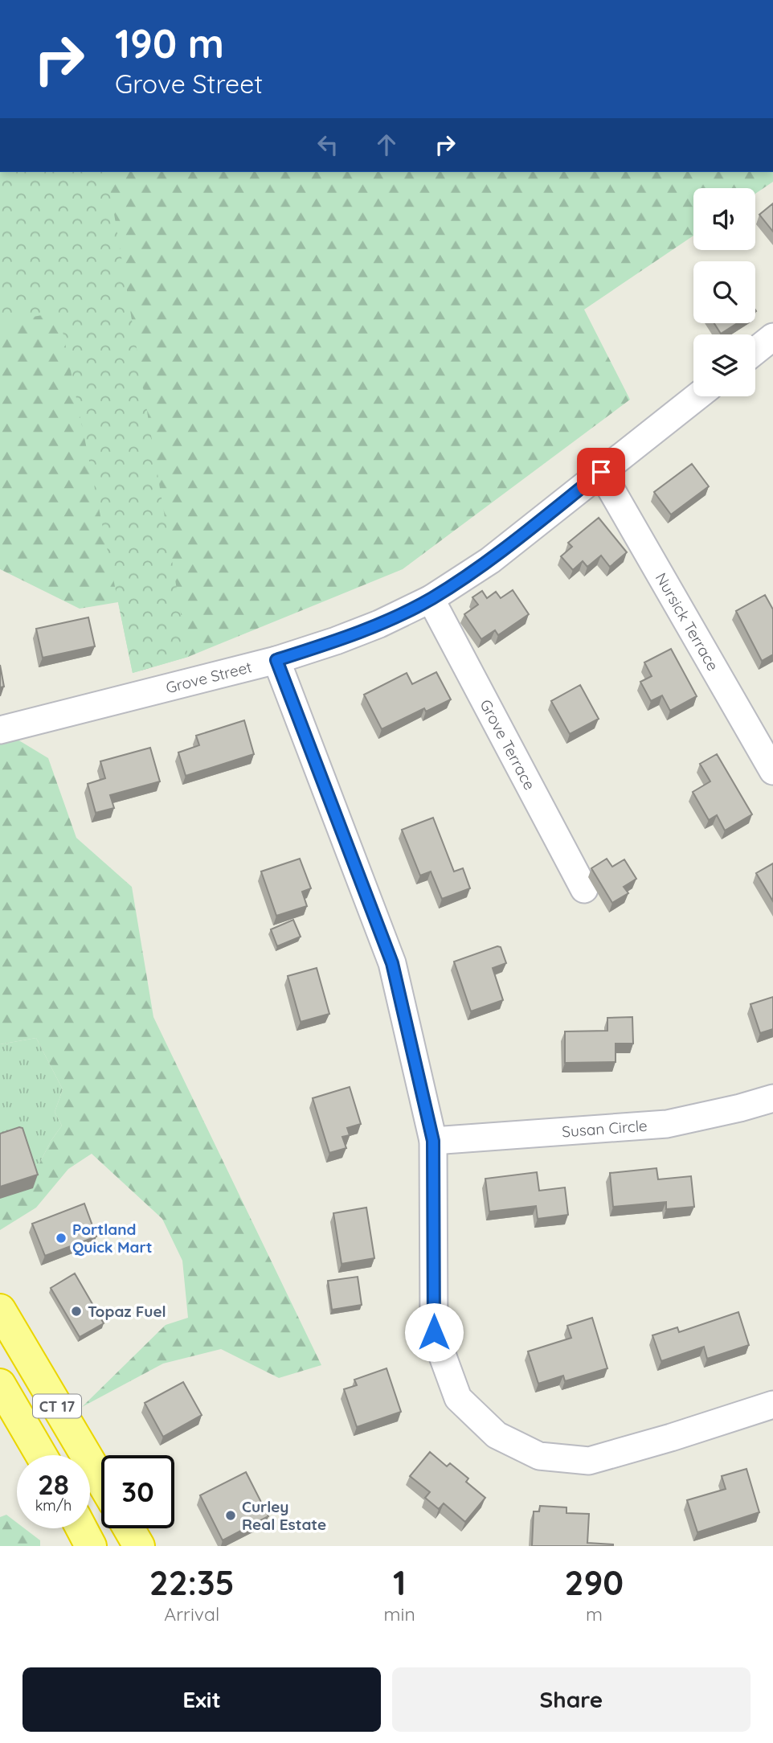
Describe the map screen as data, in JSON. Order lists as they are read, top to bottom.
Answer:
{
  "streets": {
    "highway": ["CT 17"],
    "street": [
      "Nursick Terrace",
      "Grove Street",
      "Grove Terrace",
      "Susan Circle"
    ]
  },
  "crossings": [
    ["Nursick Terrace", "Grove Street"],
    ["Grove Street", "Grove Terrace"]
  ],
  "places": ["Portland Quick Mart", "Topaz Fuel", "Curley Real Estate"],
  "page": {
    "turn": ["190 m", "Grove Street"],
    "speed": "28 km/h",
    "limit": "30",
    "eta": [
      "22:35",
      "Arrival",
      "1",
      "min",
      "290",
      "m"
    ],
    "buttons": ["Exit", "Share"]
  }
}
